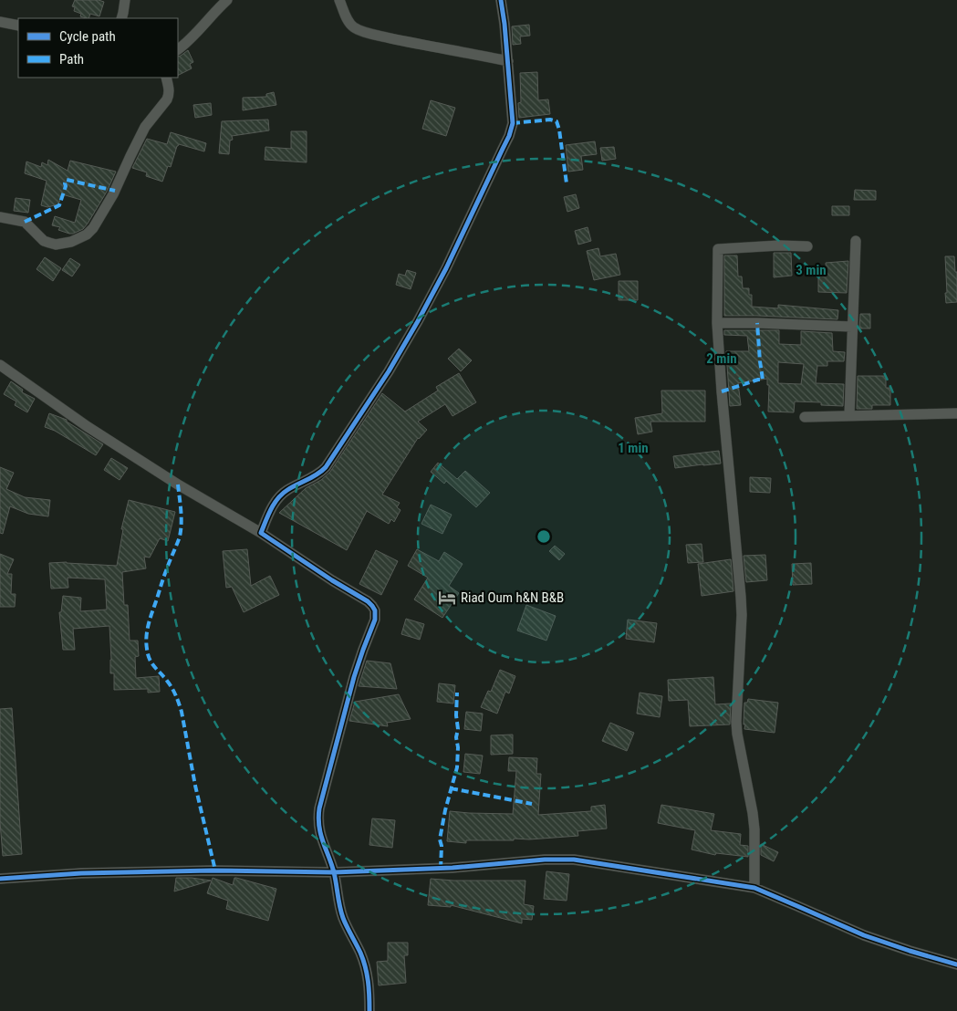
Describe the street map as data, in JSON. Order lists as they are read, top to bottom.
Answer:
{
  "places": {
    "hotel": ["Riad Oum h&N B&B"]
  },
  "legend": ["Cycle path", "Path"],
  "rings": ["3 min", "2 min", "1 min"]
}
